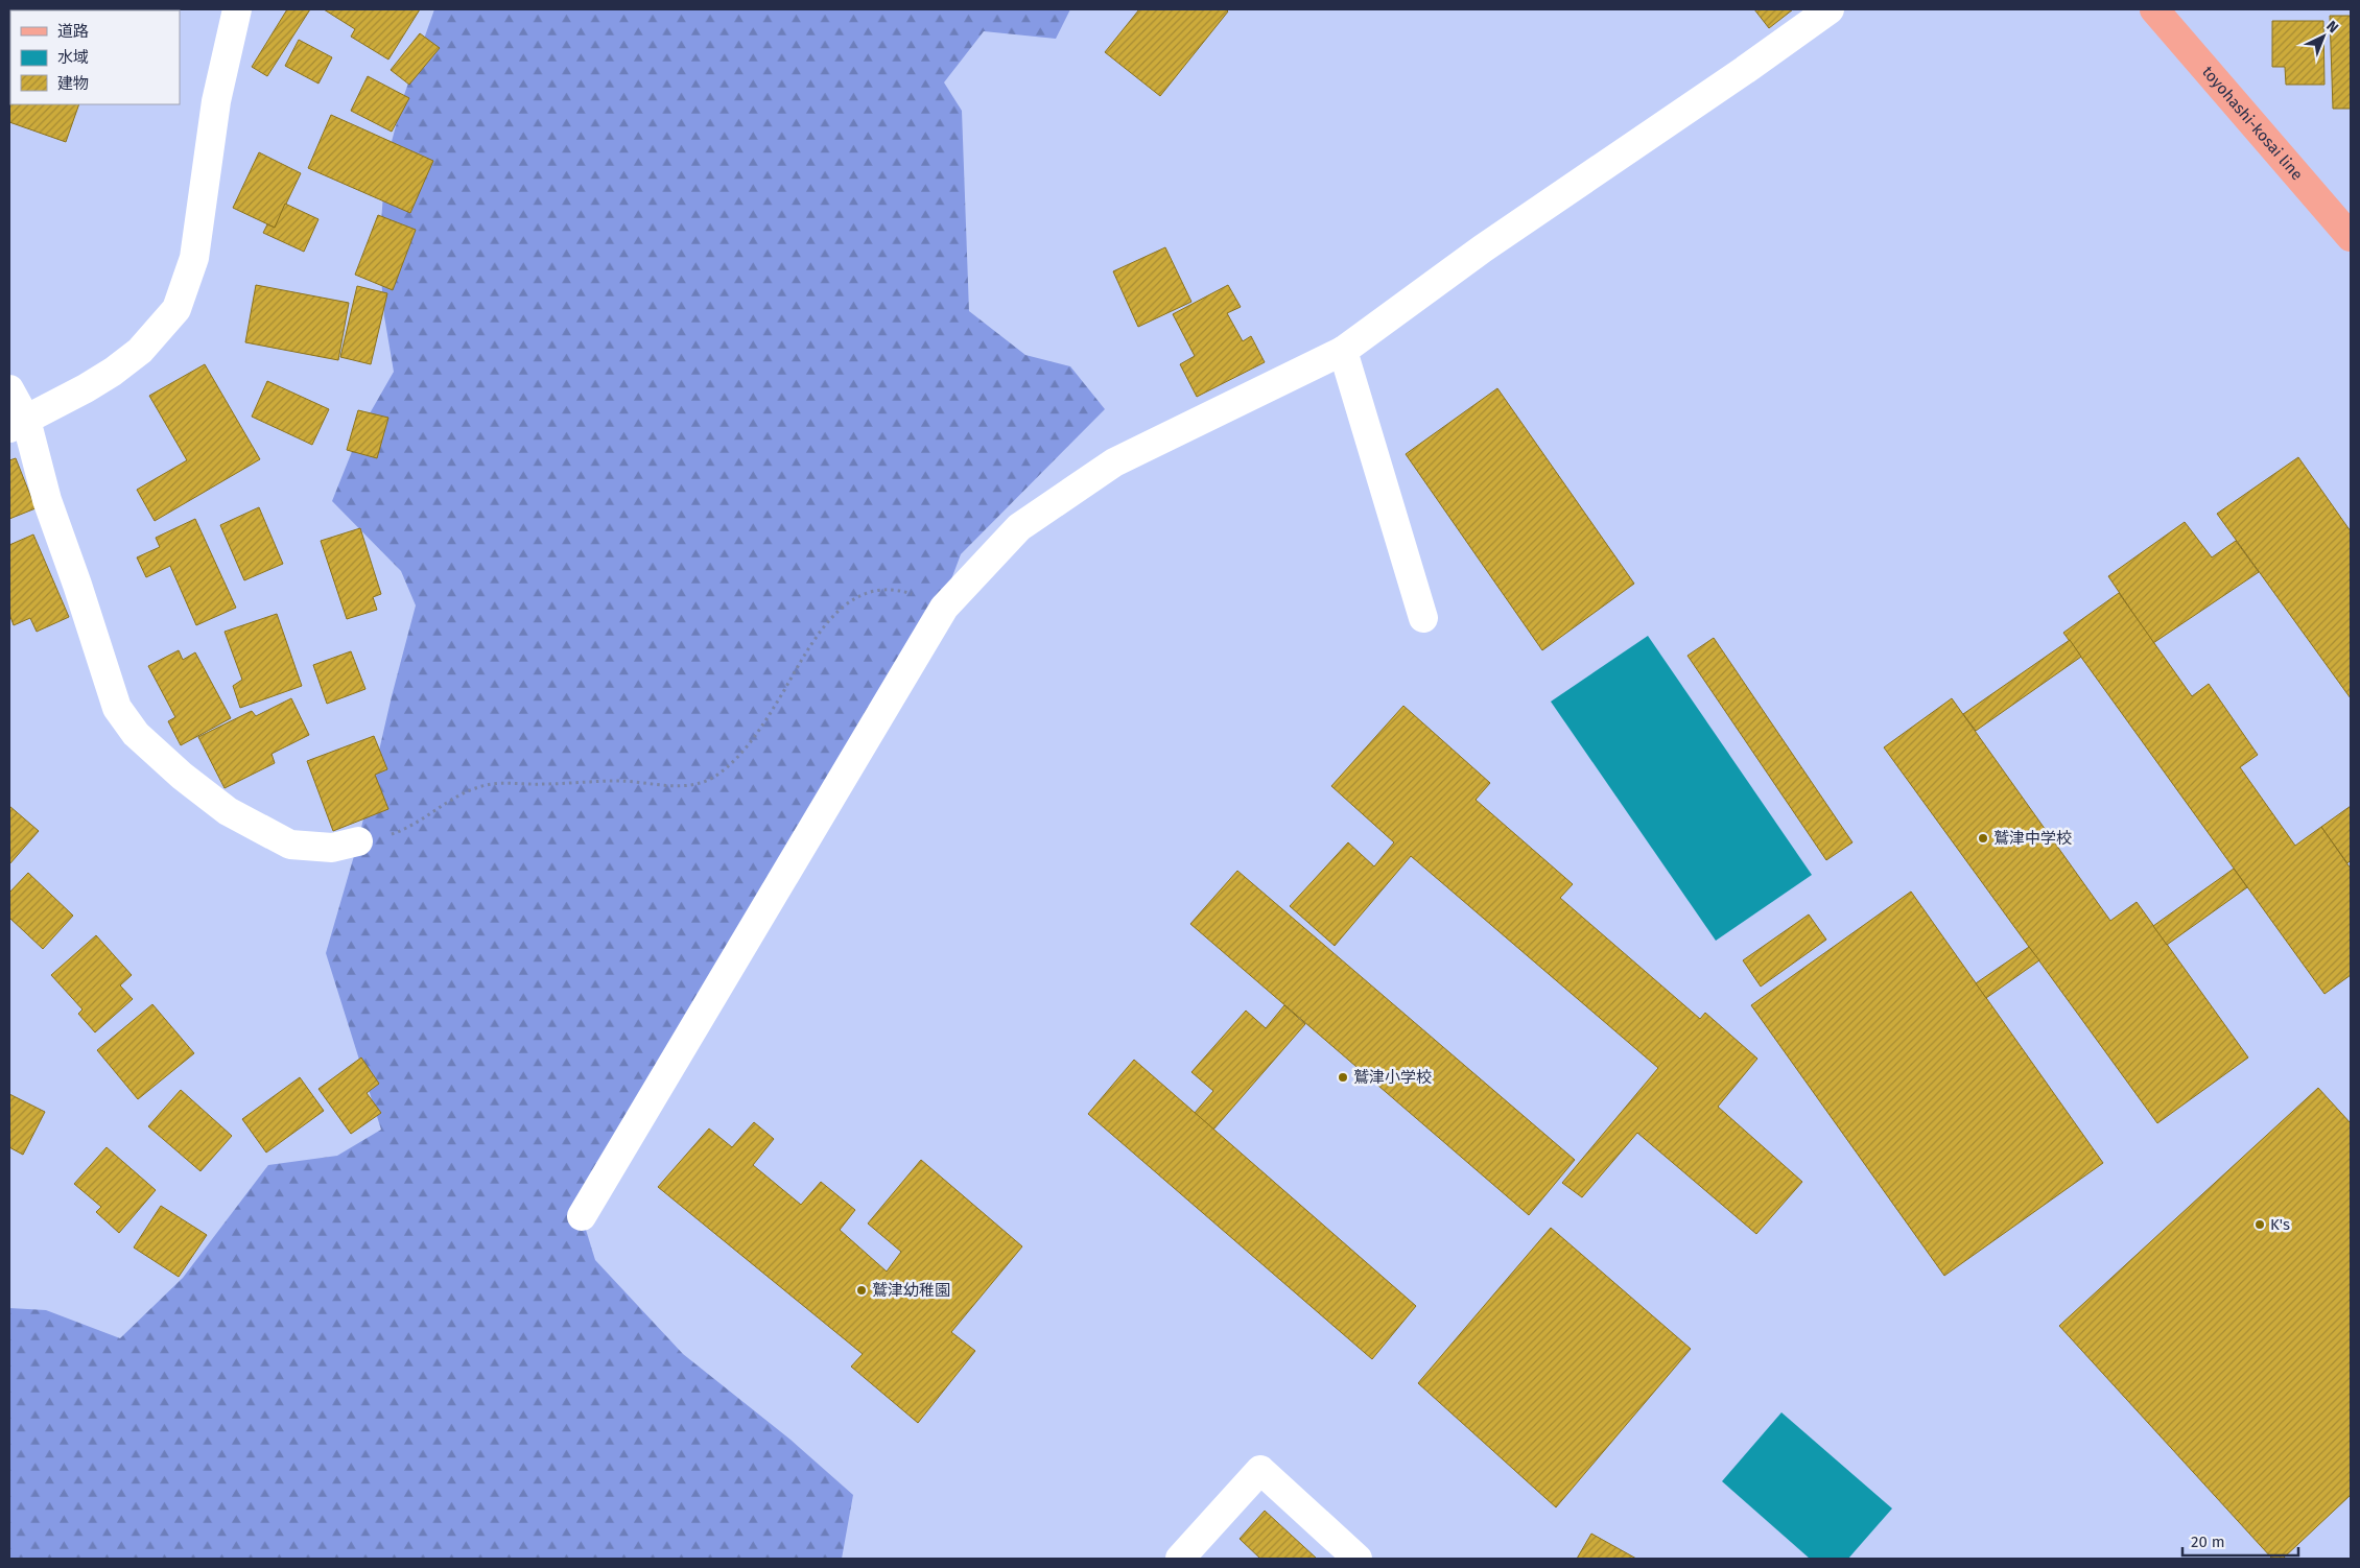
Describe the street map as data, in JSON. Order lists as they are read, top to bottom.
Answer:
{
  "streets": {
    "main road": ["toyohashi-kosai line"]
  },
  "places": [
    "鷲津中学校",
    "鷲津小学校",
    "K's",
    "鷲津幼稚園"
  ],
  "legend": ["道路", "水域", "建物"],
  "scale_bar": "20 m",
  "north": "top right"
}
